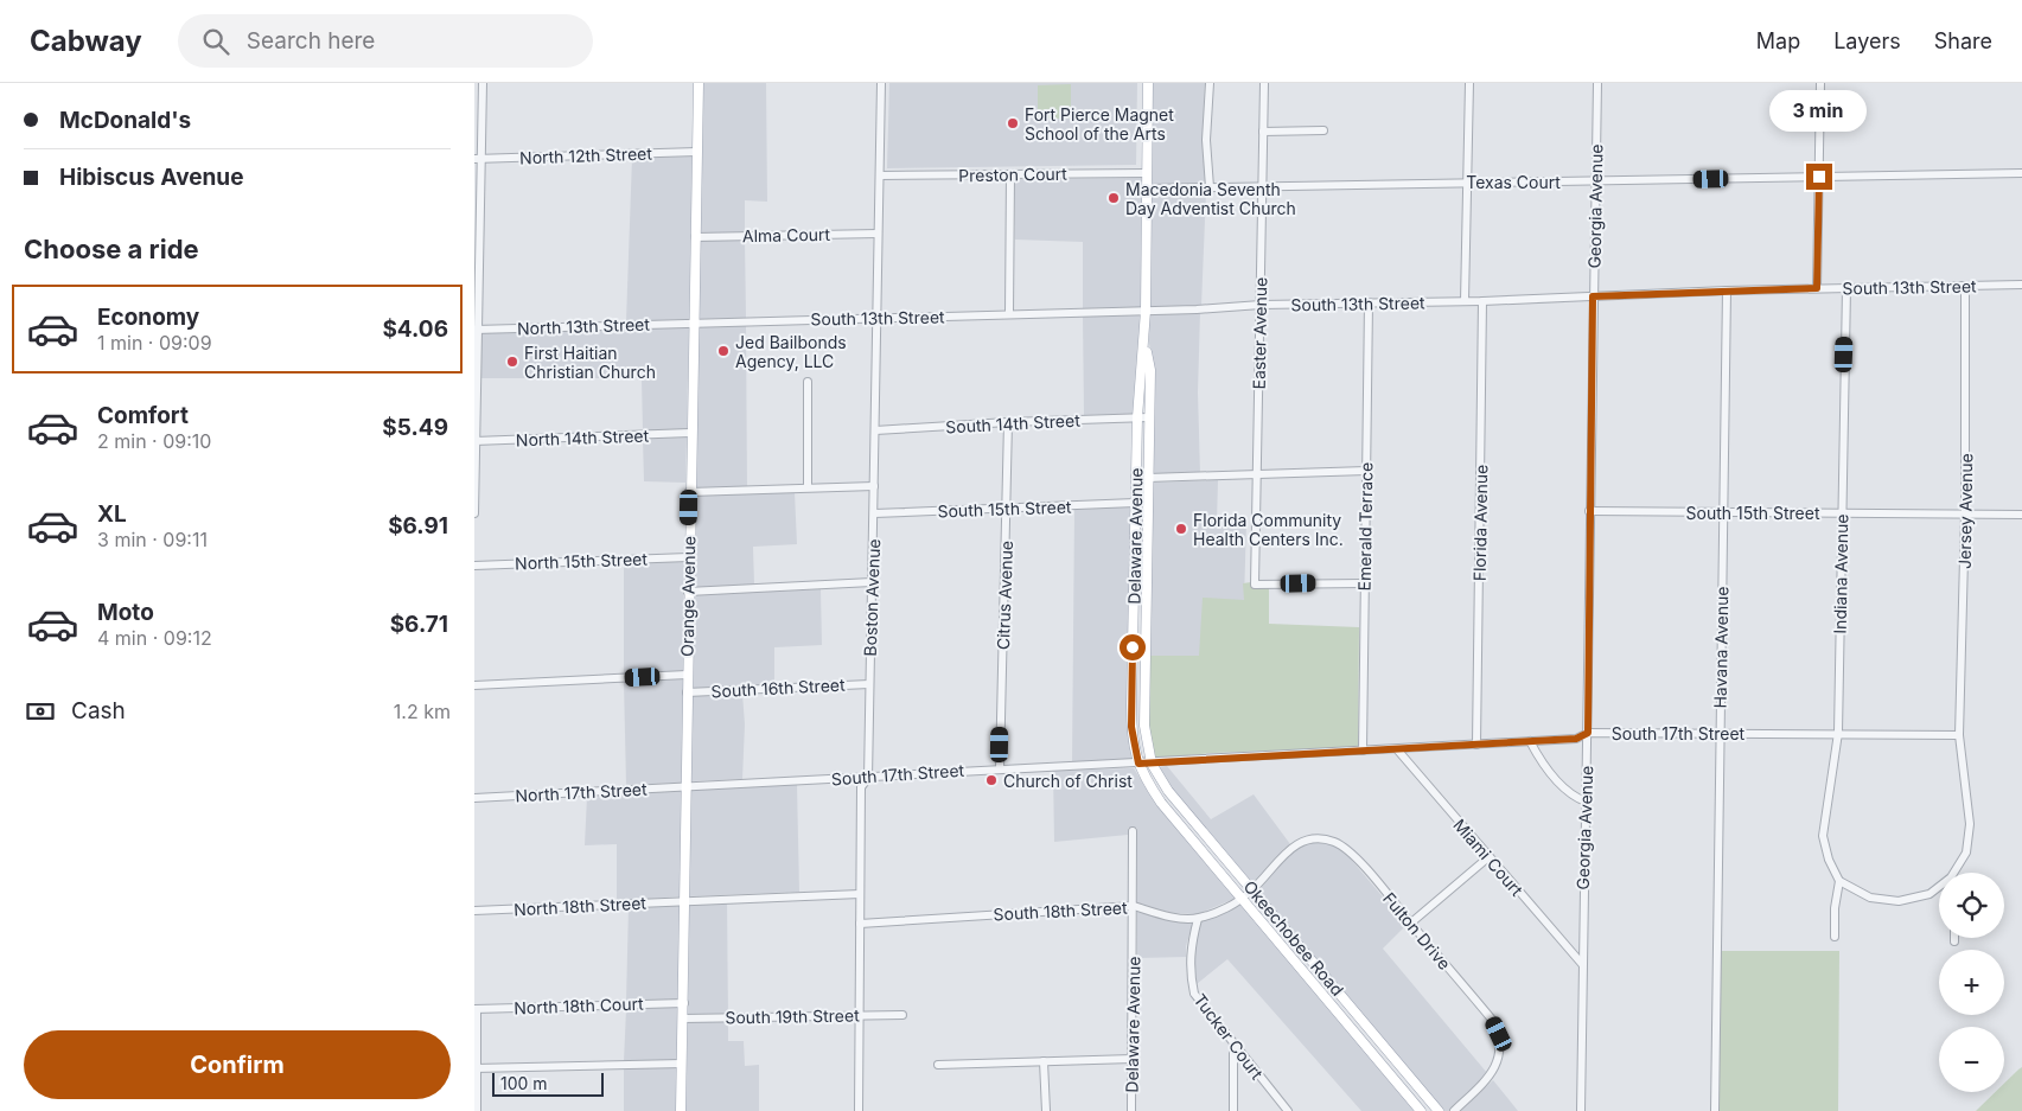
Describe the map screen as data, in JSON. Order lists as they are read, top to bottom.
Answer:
{
  "streets": {
    "main road": ["Delaware Avenue", "Orange Avenue", "Okeechobee Road"],
    "street": [
      "North 12th Street",
      "Preston Court",
      "Texas Court",
      "Georgia Avenue",
      "Alma Court",
      "South 13th Street",
      "North 13th Street",
      "Easter Avenue",
      "South 14th Street",
      "North 14th Street",
      "South 15th Street",
      "Jersey Avenue",
      "Florida Avenue",
      "Emerald Terrace",
      "North 15th Street",
      "Indiana Avenue",
      "Citrus Avenue",
      "Boston Avenue",
      "Havana Avenue",
      "South 16th Street",
      "South 17th Street",
      "North 17th Street",
      "Miami Court",
      "North 18th Street",
      "South 18th Street",
      "Fulton Drive",
      "North 18th Court",
      "South 19th Street",
      "Tucker Court"
    ]
  },
  "crossings": [
    ["North 12th Street", "Orange Avenue"],
    ["Preston Court", "Delaware Avenue"],
    ["Preston Court", "Boston Avenue"],
    ["Texas Court", "Georgia Avenue"],
    ["Texas Court", "Easter Avenue"],
    ["Texas Court", "Delaware Avenue"],
    ["Georgia Avenue", "South 13th Street"],
    ["Georgia Avenue", "South 15th Street"],
    ["Georgia Avenue", "South 17th Street"],
    ["Georgia Avenue", "Miami Court"],
    ["Alma Court", "Orange Avenue"],
    ["Alma Court", "Boston Avenue"],
    ["South 13th Street", "North 13th Street"],
    ["South 13th Street", "Easter Avenue"],
    ["South 13th Street", "Jersey Avenue"],
    ["South 13th Street", "Florida Avenue"],
    ["South 13th Street", "Emerald Terrace"],
    ["South 13th Street", "Delaware Avenue"],
    ["South 13th Street", "Indiana Avenue"],
    ["South 13th Street", "Orange Avenue"],
    ["South 13th Street", "Boston Avenue"],
    ["South 13th Street", "Havana Avenue"],
    ["North 13th Street", "Orange Avenue"],
    ["Easter Avenue", "Emerald Terrace"],
    ["South 14th Street", "Delaware Avenue"],
    ["South 14th Street", "Citrus Avenue"],
    ["South 14th Street", "Boston Avenue"],
    ["North 14th Street", "Orange Avenue"],
    ["South 15th Street", "Jersey Avenue"],
    ["South 15th Street", "Delaware Avenue"],
    ["South 15th Street", "Indiana Avenue"],
    ["South 15th Street", "Citrus Avenue"],
    ["South 15th Street", "Boston Avenue"],
    ["South 15th Street", "Havana Avenue"],
    ["Jersey Avenue", "South 17th Street"],
    ["Florida Avenue", "South 17th Street"],
    ["Emerald Terrace", "South 17th Street"],
    ["Delaware Avenue", "South 17th Street"],
    ["Delaware Avenue", "South 18th Street"],
    ["Delaware Avenue", "Okeechobee Road"],
    ["North 15th Street", "Orange Avenue"],
    ["Indiana Avenue", "South 17th Street"],
    ["Citrus Avenue", "South 17th Street"],
    ["Orange Avenue", "South 16th Street"],
    ["Orange Avenue", "South 17th Street"],
    ["Orange Avenue", "North 17th Street"],
    ["Orange Avenue", "North 18th Street"],
    ["Orange Avenue", "North 18th Court"],
    ["Orange Avenue", "South 19th Street"],
    ["Boston Avenue", "South 16th Street"],
    ["Boston Avenue", "South 17th Street"],
    ["Boston Avenue", "South 18th Street"],
    ["Boston Avenue", "South 19th Street"],
    ["Havana Avenue", "South 17th Street"],
    ["South 17th Street", "North 17th Street"],
    ["South 17th Street", "Miami Court"],
    ["South 17th Street", "Okeechobee Road"],
    ["South 18th Street", "Fulton Drive"],
    ["South 18th Street", "Okeechobee Road"],
    ["South 18th Street", "Tucker Court"],
    ["Fulton Drive", "Okeechobee Road"]
  ],
  "places": [
    "Fort Pierce Magnet School of the Arts",
    "Macedonia Seventh Day Adventist Church",
    "Jed Bailbonds Agency, LLC",
    "First Haitian Christian Church",
    "Florida Community Health Centers Inc.",
    "Church of Christ"
  ],
  "scale_bar": "100 m",
  "page": {
    "header": "Cabway",
    "search": "Search here",
    "nav": ["Map", "Layers", "Share"],
    "banner": ["McDonald's", "Hibiscus Avenue"],
    "bubble": "3 min",
    "heading": "Choose a ride",
    "list": [
      {
        "name": "Economy",
        "note": "1 min · 09:09",
        "value": "$4.06"
      },
      {
        "name": "Comfort",
        "note": "2 min · 09:10",
        "value": "$5.49"
      },
      {
        "name": "XL",
        "note": "3 min · 09:11",
        "value": "$6.91"
      },
      {
        "name": "Moto",
        "note": "4 min · 09:12",
        "value": "$6.71"
      }
    ],
    "pay": ["Cash", "1.2 km"],
    "map_buttons": ["+", "−"],
    "buttons": "Confirm",
    "scale": "100 m"
  }
}
